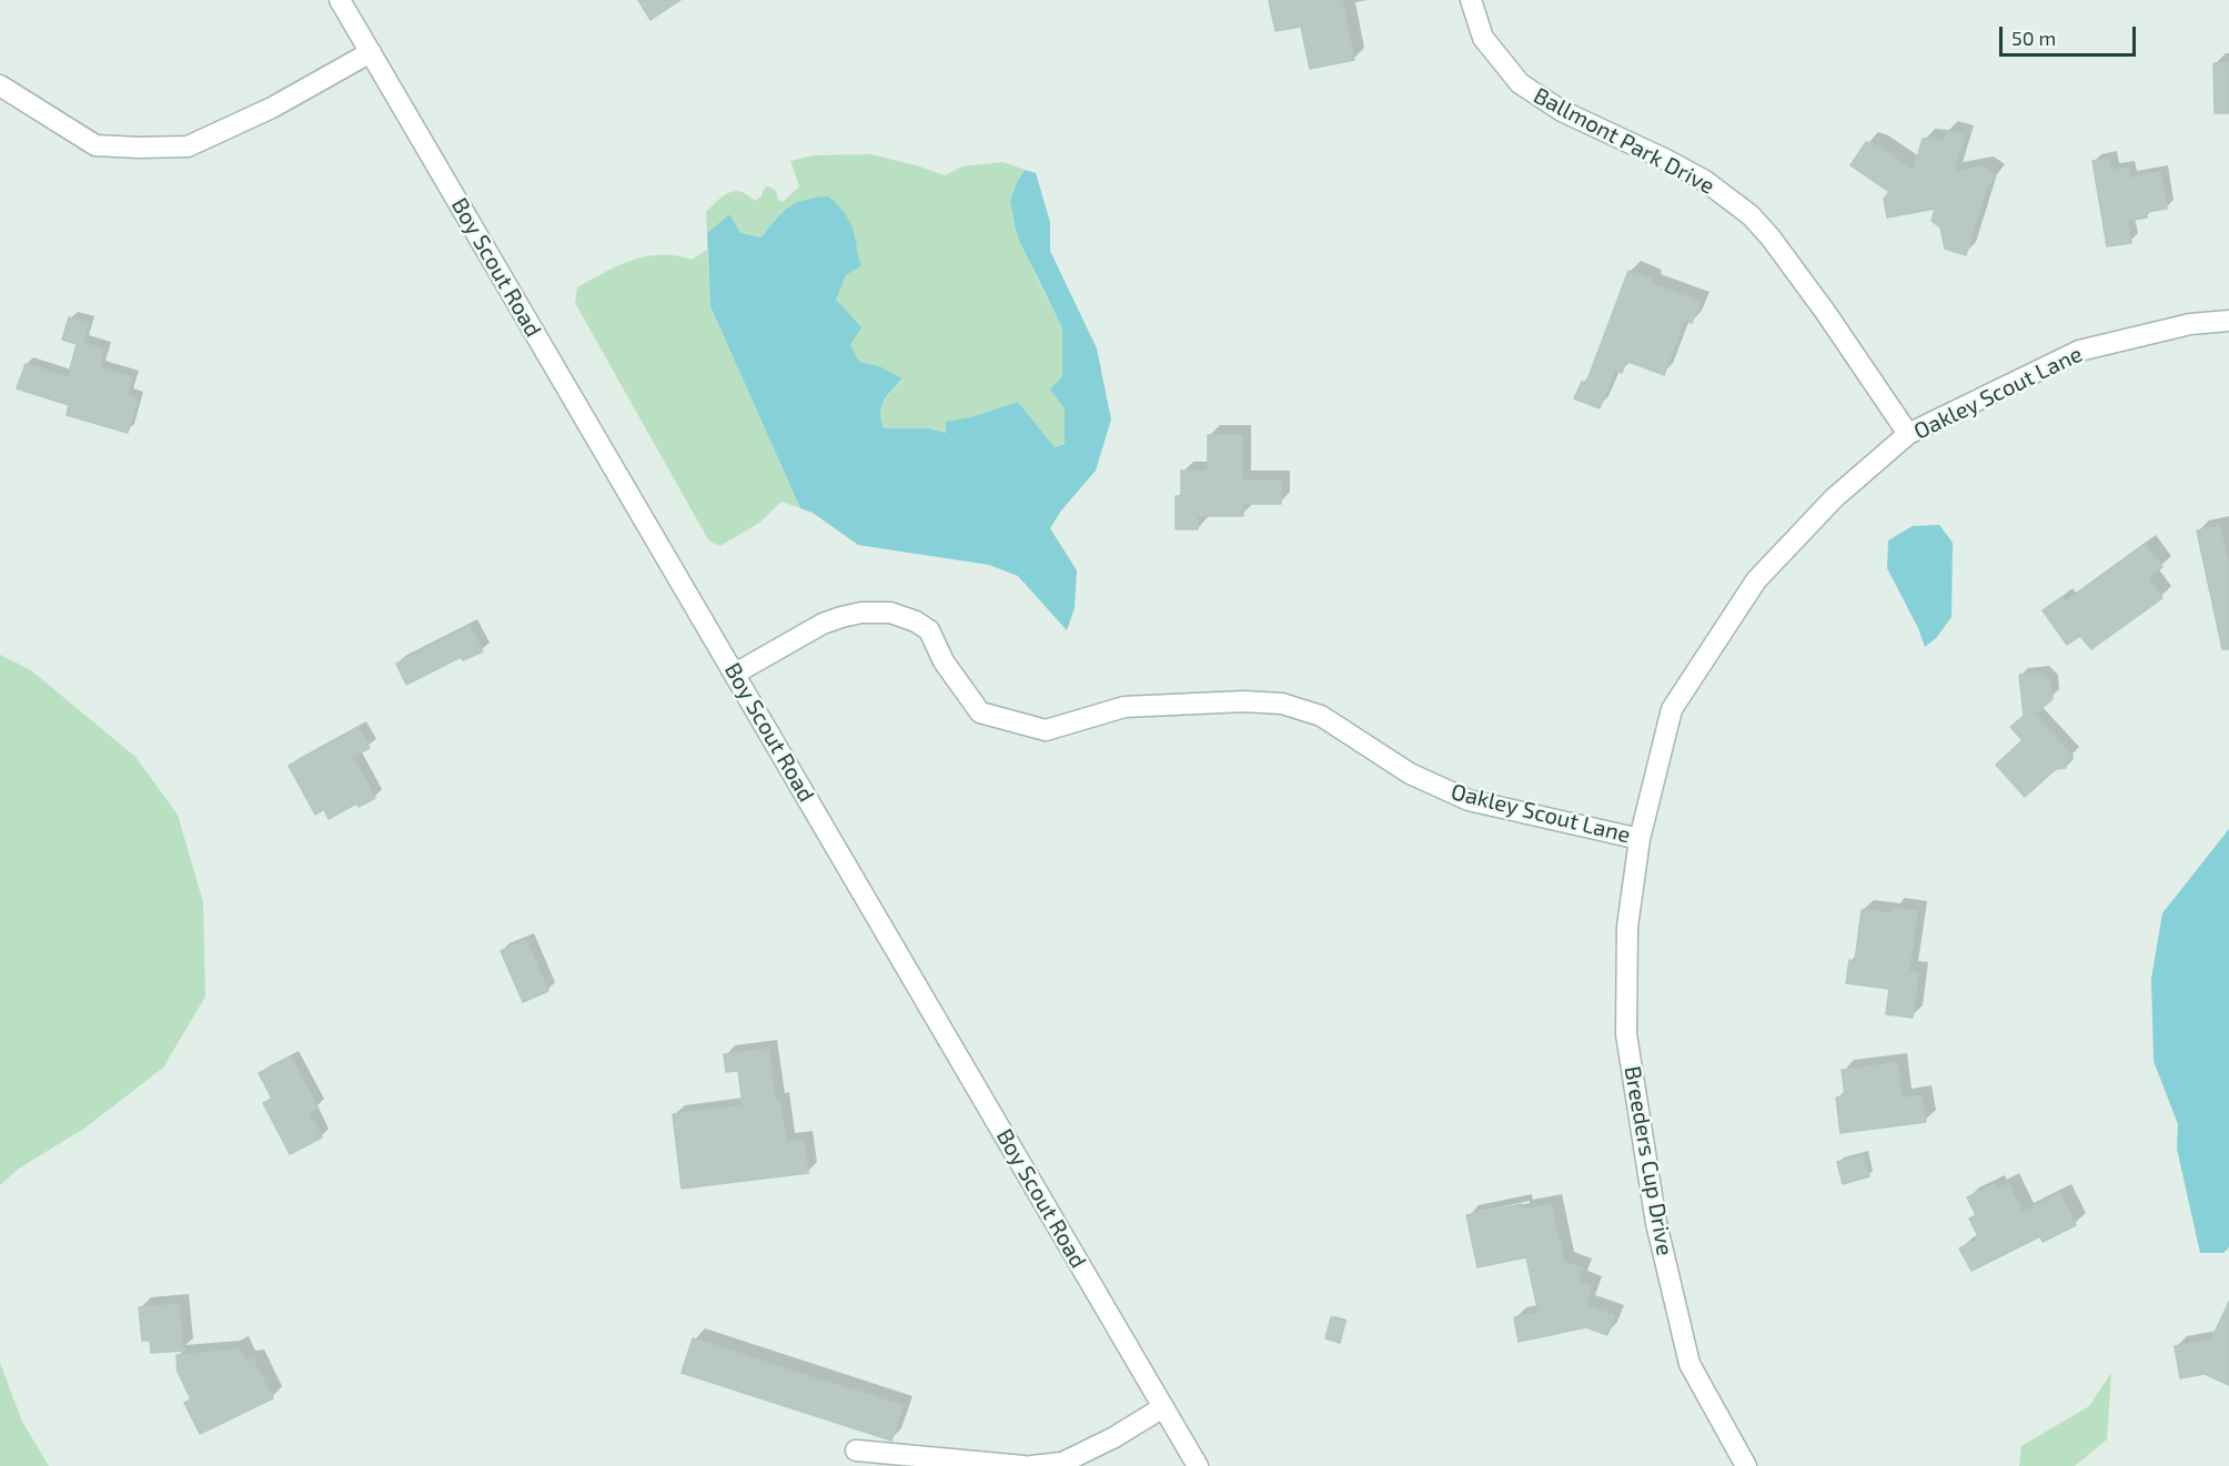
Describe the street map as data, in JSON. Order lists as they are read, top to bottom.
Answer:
{
  "streets": {
    "street": [
      "Ballmont Park Drive",
      "Boy Scout Road",
      "Oakley Scout Lane",
      "Breeders Cup Drive"
    ]
  },
  "crossings": [
    ["Ballmont Park Drive", "Oakley Scout Lane"],
    ["Boy Scout Road", "Oakley Scout Lane"],
    ["Oakley Scout Lane", "Breeders Cup Drive"]
  ],
  "scale_bar": "50 m"
}
